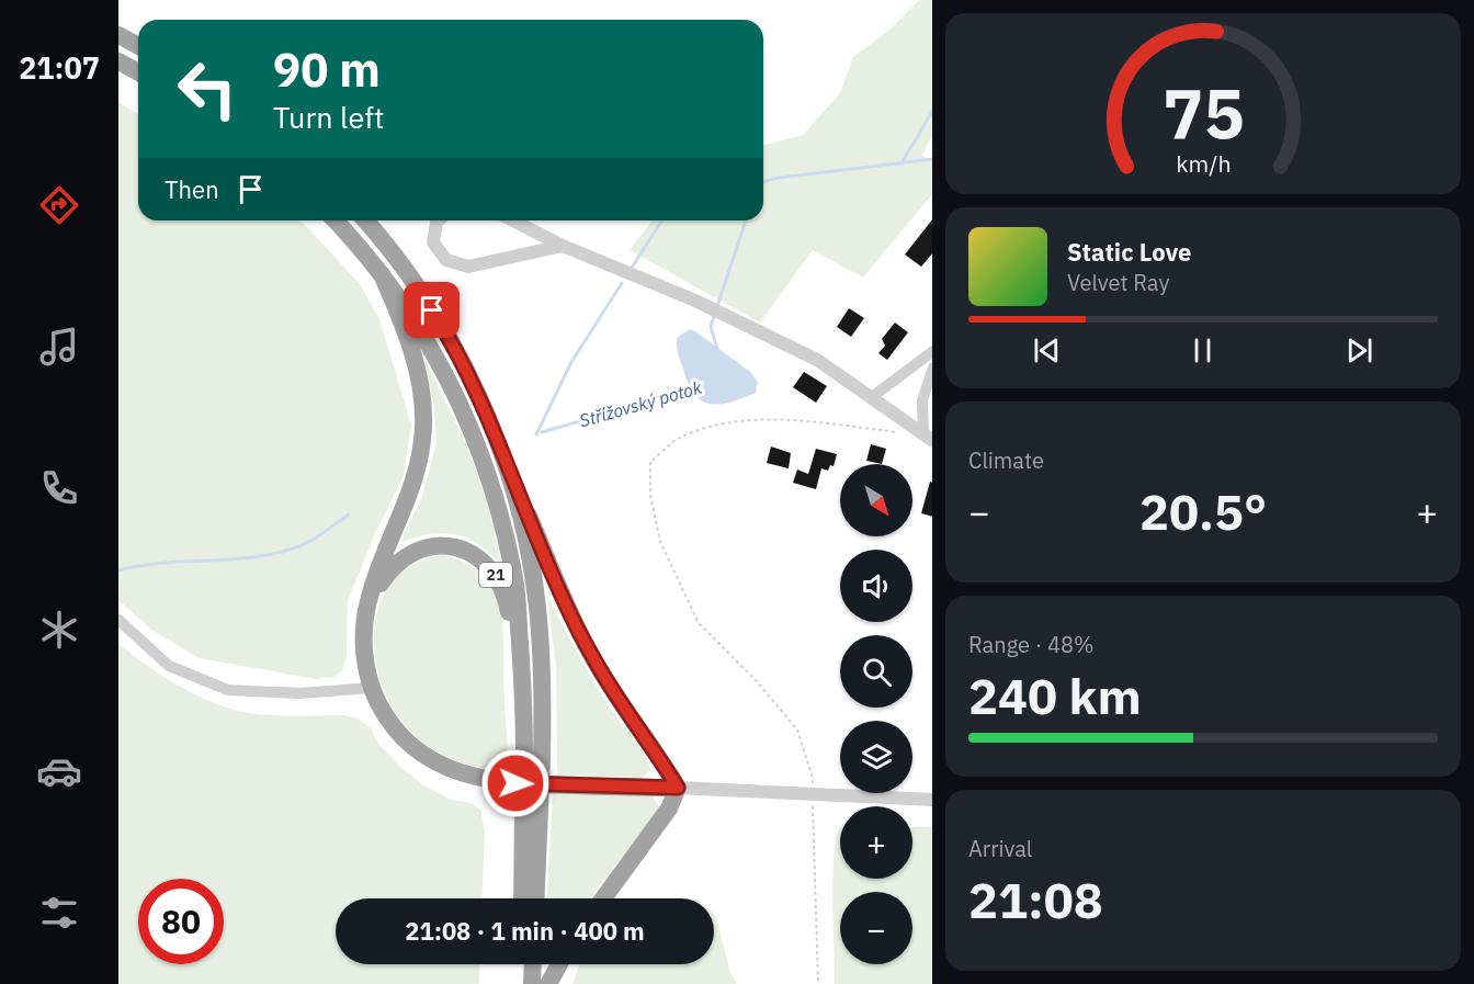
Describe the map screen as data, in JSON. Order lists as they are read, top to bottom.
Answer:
{
  "streets": {
    "highway": ["21"]
  },
  "water": ["Střížovský potok"],
  "north": "bottom right",
  "page": {
    "tabs": "21:07",
    "turn": ["90 m", "Turn left"],
    "then": "Then",
    "song": ["Static Love", "Velvet Ray"],
    "tile": [
      "Climate",
      ["Range · 48%", "240 km"],
      ["Arrival", "21:08"]
    ],
    "map_buttons": ["+", "−"],
    "heat": ["−", "20.5°", "+"],
    "limit": "80",
    "trip": "21:08 · 1 min · 400 m",
    "gauge": ["75", "km/h"]
  }
}
